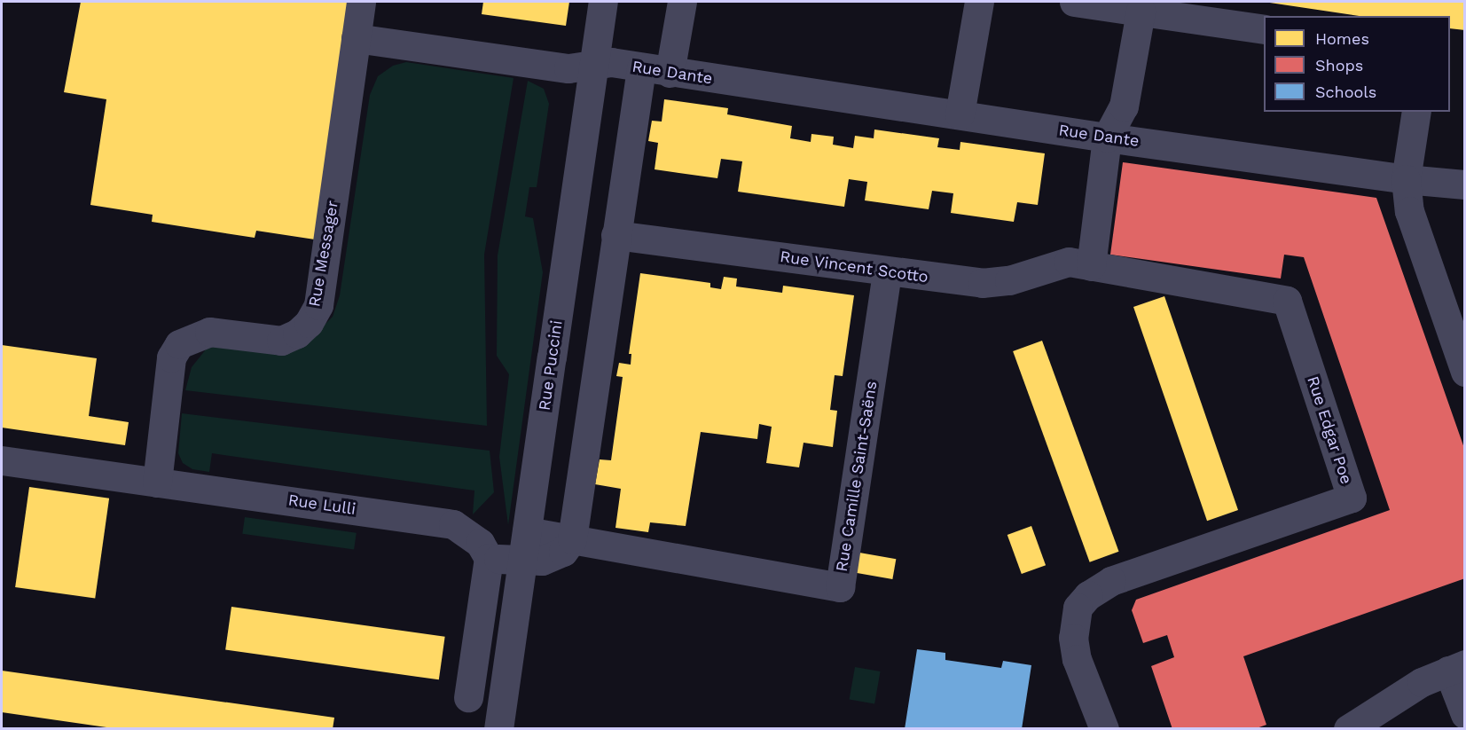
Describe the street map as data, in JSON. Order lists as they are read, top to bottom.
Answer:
{
  "streets": {
    "street": [
      "Rue Dante",
      "Rue Messager",
      "Rue Vincent Scotto",
      "Rue Puccini",
      "Rue Edgar Poe",
      "Rue Camille Saint-Saëns",
      "Rue Lulli"
    ]
  },
  "crossings": [
    ["Rue Dante", "Rue Messager"],
    ["Rue Dante", "Rue Puccini"],
    ["Rue Messager", "Rue Lulli"],
    ["Rue Vincent Scotto", "Rue Edgar Poe"],
    ["Rue Vincent Scotto", "Rue Camille Saint-Saëns"],
    ["Rue Puccini", "Rue Camille Saint-Saëns"]
  ],
  "legend": ["Homes", "Shops", "Schools"]
}
